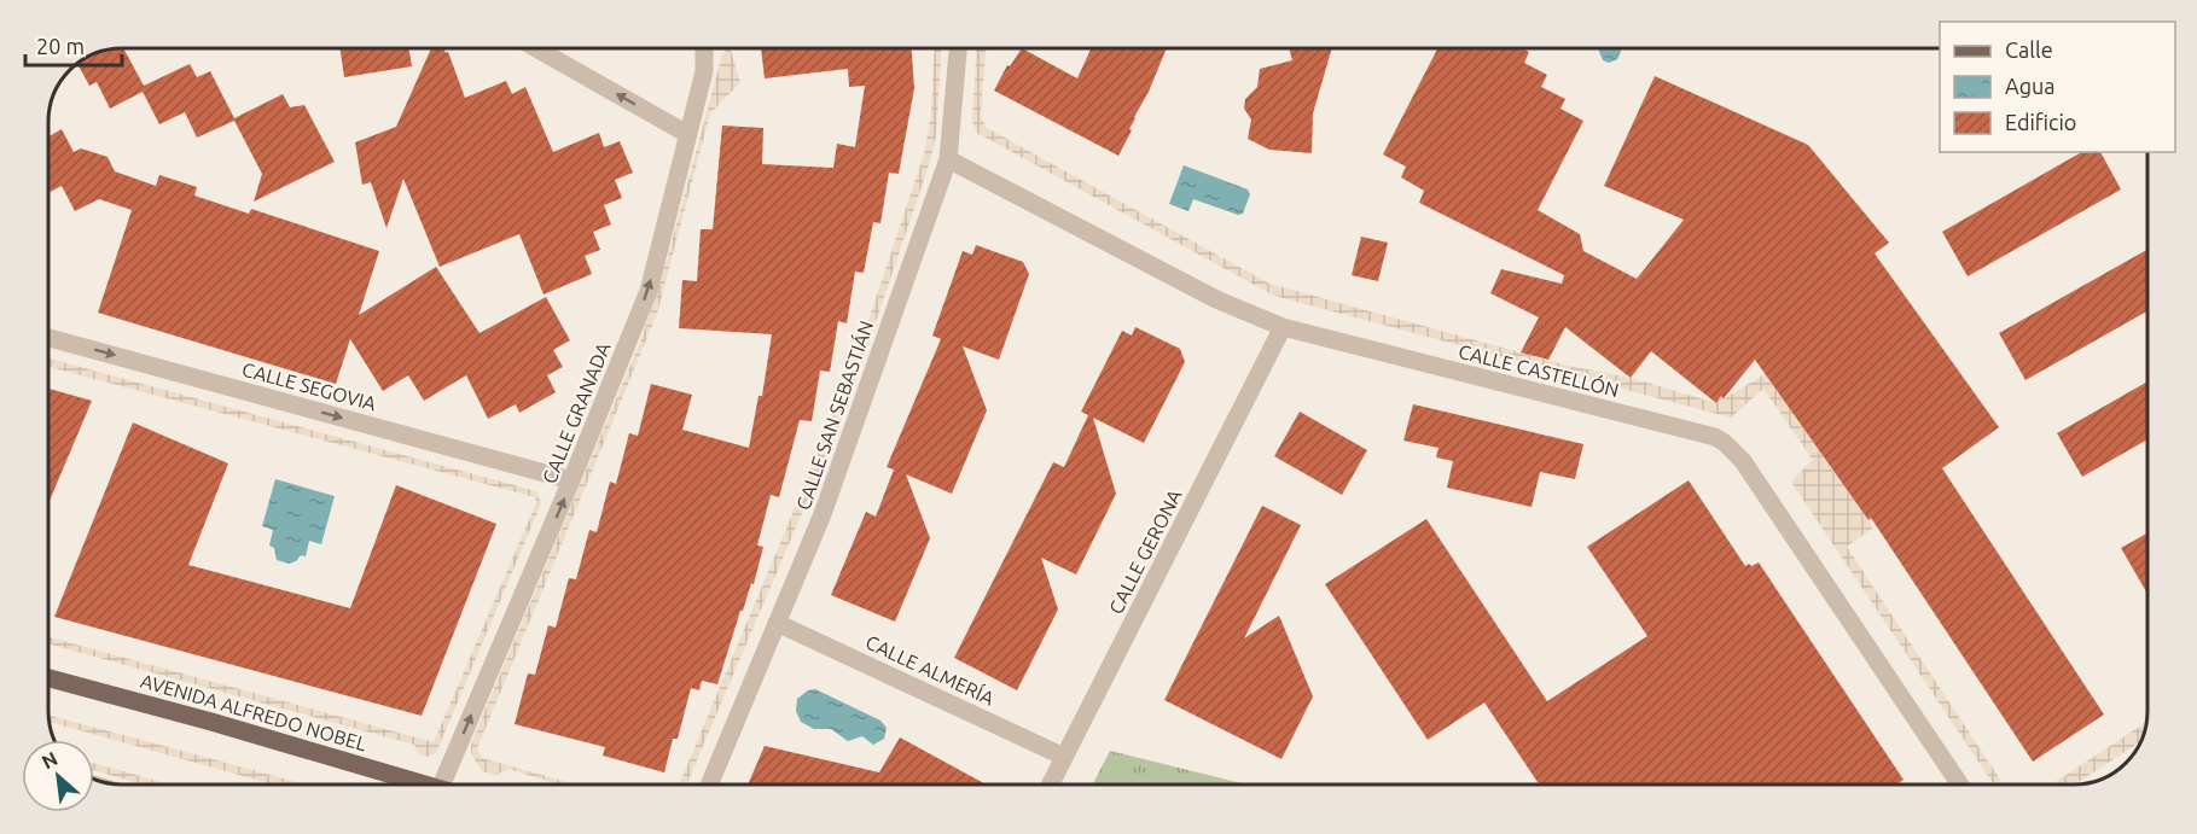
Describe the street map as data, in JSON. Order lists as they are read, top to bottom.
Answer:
{
  "streets": {
    "main road": ["AVENIDA ALFREDO NOBEL"],
    "street": [
      "CALLE CASTELLÓN",
      "CALLE SEGOVIA",
      "CALLE GRANADA",
      "CALLE SAN SEBASTIÁN",
      "CALLE GERONA",
      "CALLE ALMERÍA"
    ]
  },
  "crossings": [
    ["CALLE CASTELLÓN", "CALLE SAN SEBASTIÁN"],
    ["CALLE CASTELLÓN", "CALLE GERONA"],
    ["CALLE SEGOVIA", "CALLE GRANADA"],
    ["CALLE SAN SEBASTIÁN", "CALLE ALMERÍA"],
    ["CALLE GERONA", "CALLE ALMERÍA"]
  ],
  "one_way": ["CALLE SEGOVIA", "CALLE GRANADA"],
  "legend": ["Calle", "Agua", "Edificio"],
  "scale_bar": "20 m",
  "north": "top left"
}
